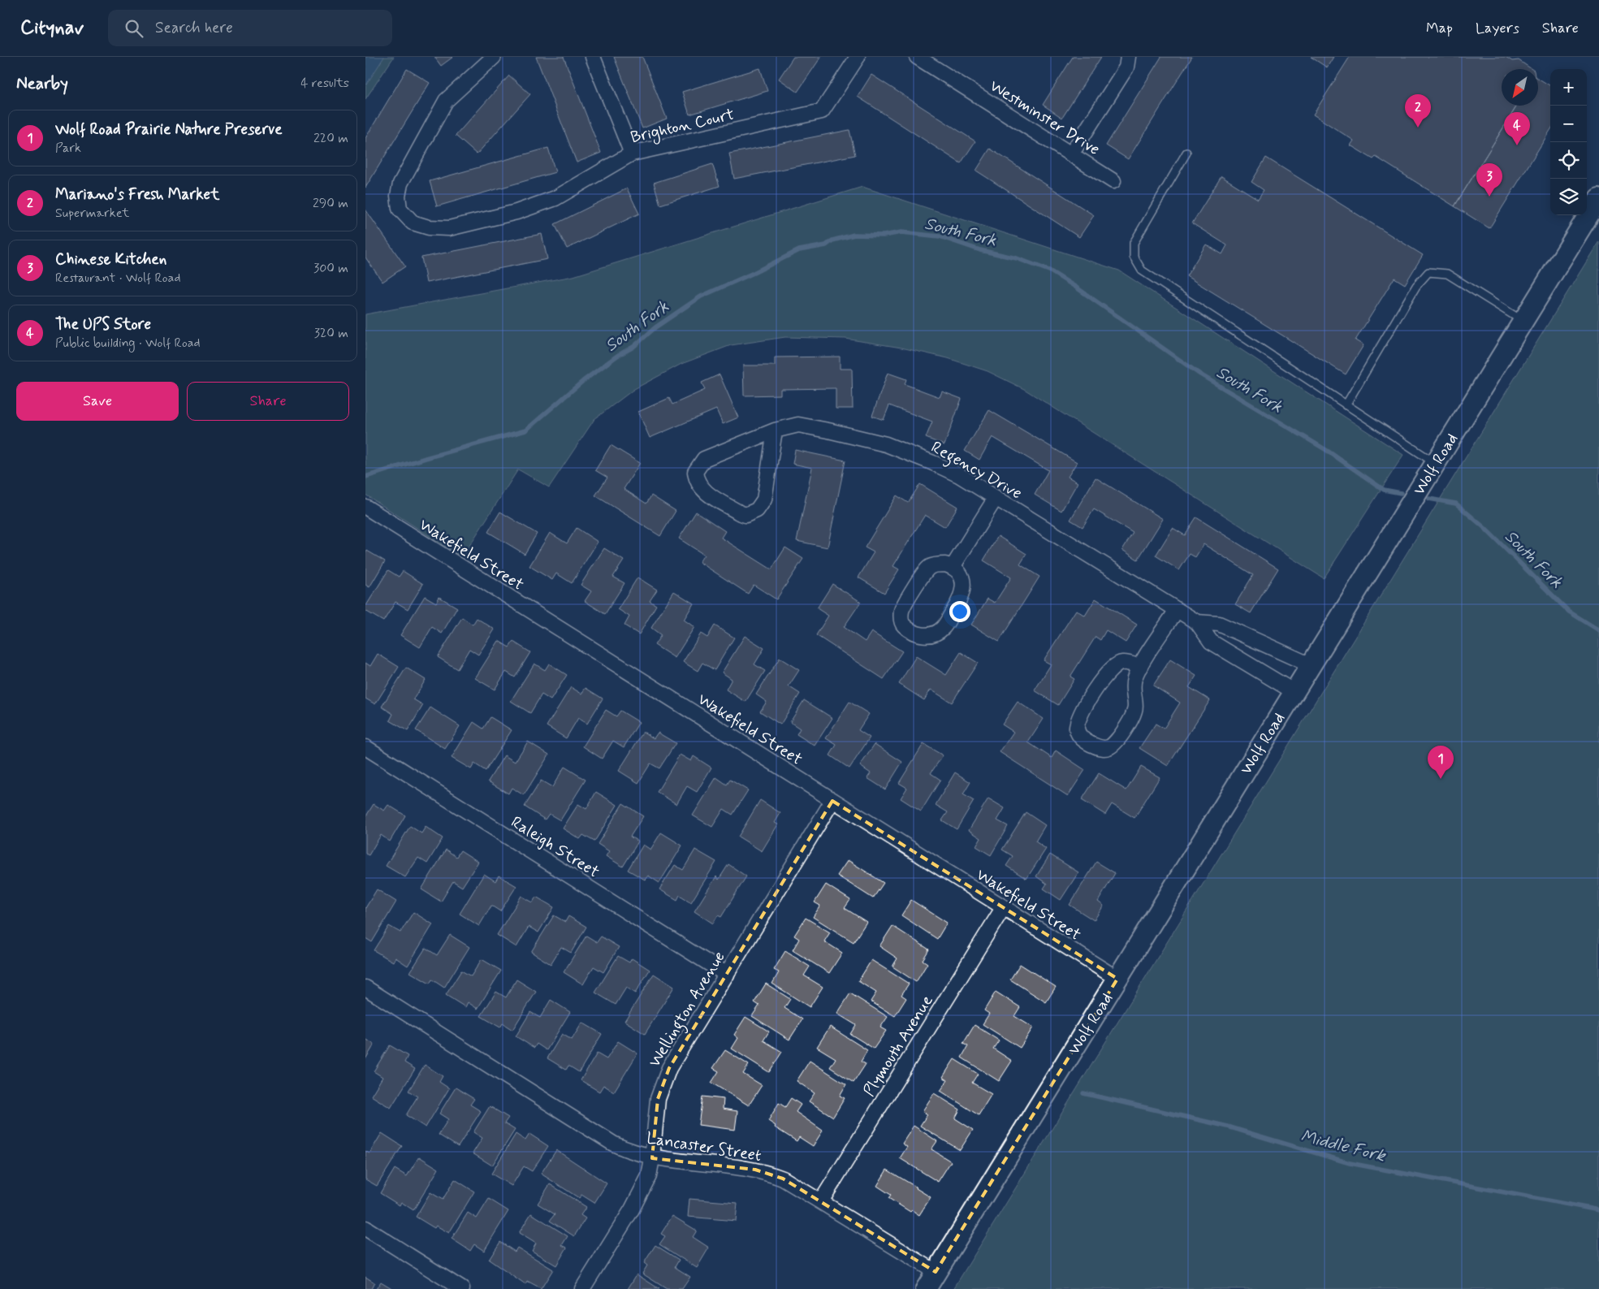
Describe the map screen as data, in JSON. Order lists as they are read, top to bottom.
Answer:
{
  "streets": {
    "main road": ["Wolf Road"],
    "street": [
      "Westminster Drive",
      "Brighton Court",
      "Regency Drive",
      "Wakefield Street",
      "Raleigh Street",
      "Wellington Avenue",
      "Plymouth Avenue",
      "Lancaster Street"
    ]
  },
  "crossings": [
    ["Wolf Road", "Regency Drive"],
    ["Wolf Road", "Wakefield Street"],
    ["Wolf Road", "Lancaster Street"],
    ["Wakefield Street", "Wellington Avenue"],
    ["Wakefield Street", "Plymouth Avenue"],
    ["Raleigh Street", "Wellington Avenue"],
    ["Wellington Avenue", "Lancaster Street"],
    ["Plymouth Avenue", "Lancaster Street"]
  ],
  "water": ["South Fork", "Middle Fork"],
  "north": "bottom left",
  "page": {
    "header": "Citynav",
    "search": "Search here",
    "nav": ["Map", "Layers", "Share"],
    "heading": ["Nearby", "4 results"],
    "map_buttons": ["+", "−"],
    "pins": [
      "2",
      "4",
      "3",
      "1"
    ],
    "list": [
      {
        "mark": "1",
        "name": "Wolf Road Prairie Nature Preserve",
        "note": "Park",
        "value": "220 m"
      },
      {
        "mark": "2",
        "name": "Mariano's Fresh Market",
        "note": "Supermarket",
        "value": "290 m"
      },
      {
        "mark": "3",
        "name": "Chinese Kitchen",
        "note": "Restaurant · Wolf Road",
        "value": "300 m"
      },
      {
        "mark": "4",
        "name": "The UPS Store",
        "note": "Public building · Wolf Road",
        "value": "320 m"
      }
    ],
    "buttons": ["Save", "Share"]
  }
}
